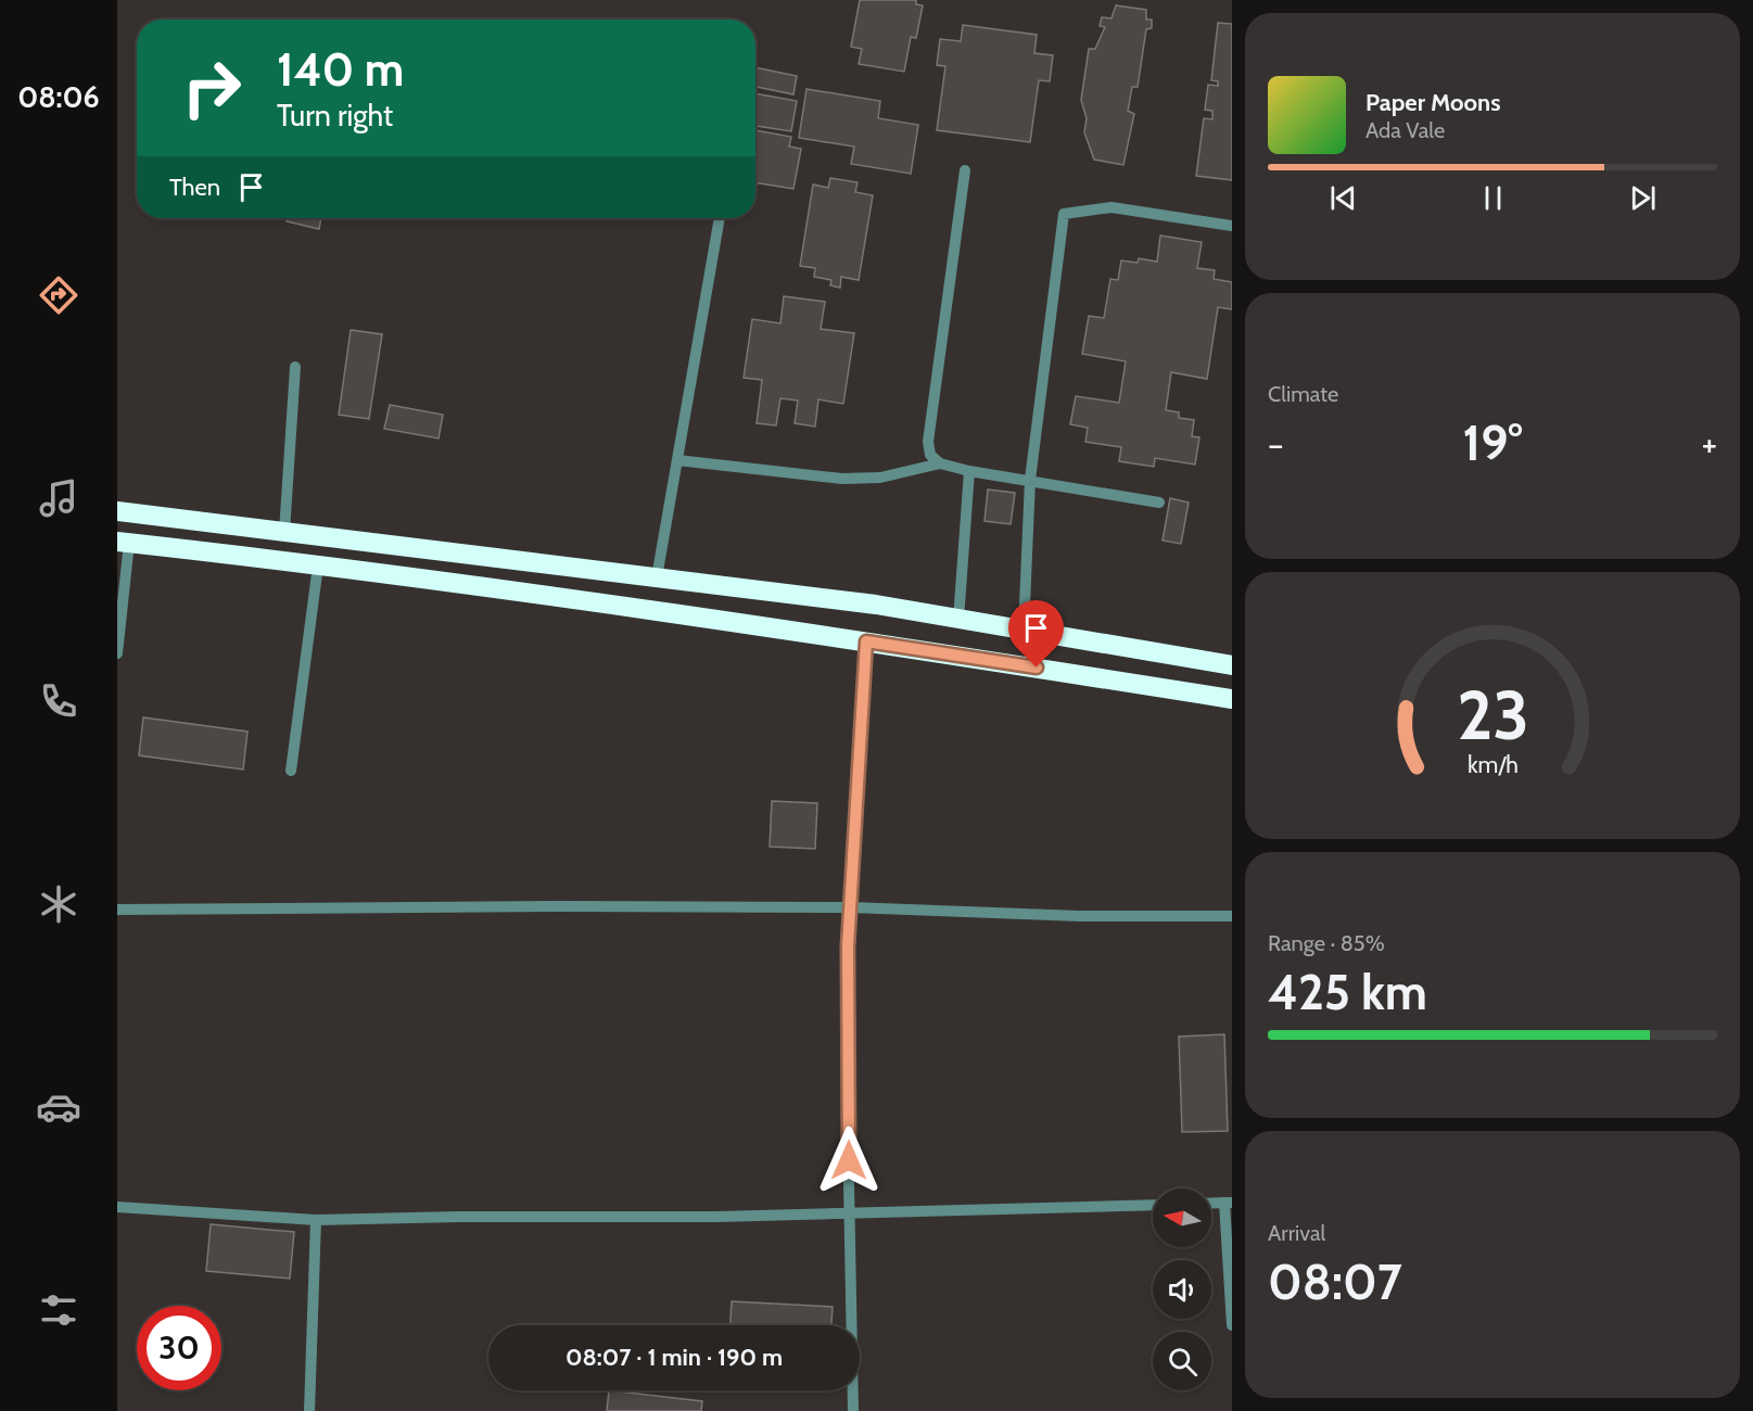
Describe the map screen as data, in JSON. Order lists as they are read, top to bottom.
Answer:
{
  "north": "left",
  "page": {
    "tabs": "08:06",
    "turn": ["140 m", "Turn right"],
    "song": ["Paper Moons", "Ada Vale"],
    "then": "Then",
    "tile": [
      "Climate",
      ["Range · 85%", "425 km"],
      ["Arrival", "08:07"]
    ],
    "heat": ["−", "19°", "+"],
    "limit": "30",
    "trip": "08:07 · 1 min · 190 m",
    "gauge": ["23", "km/h"]
  }
}
